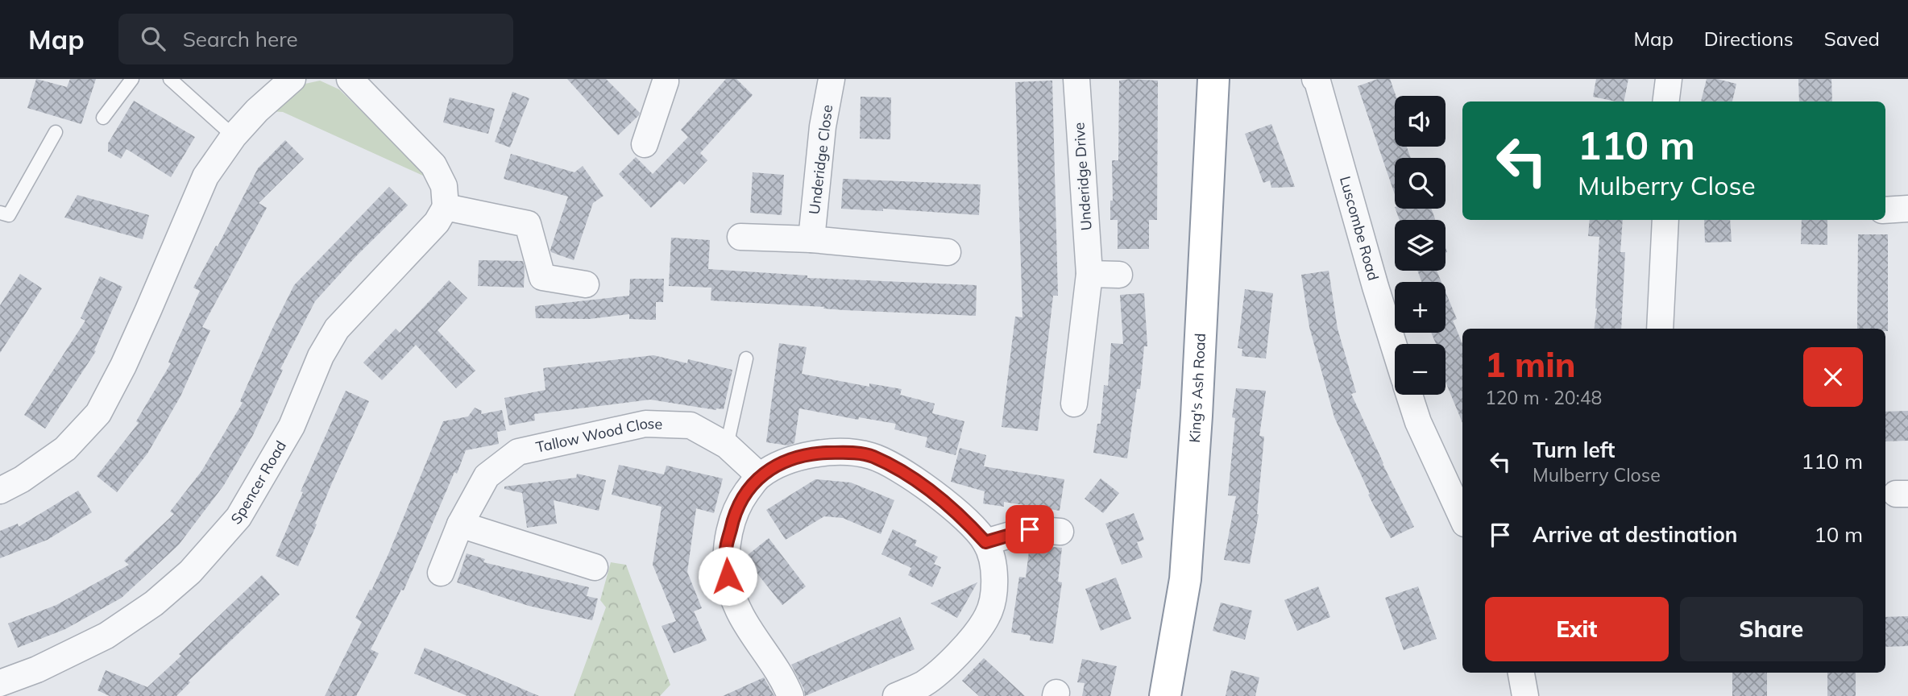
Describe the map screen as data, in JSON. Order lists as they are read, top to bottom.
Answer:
{
  "streets": {
    "highway": ["King's Ash Road"],
    "street": [
      "Underidge Close",
      "Underidge Drive",
      "Luscombe Road",
      "Tallow Wood Close",
      "Spencer Road"
    ]
  },
  "page": {
    "header": "Map",
    "search": "Search here",
    "nav": ["Map", "Directions", "Saved"],
    "map_buttons": ["+", "−"],
    "turn": ["110 m", "Mulberry Close"],
    "heading": ["1 min", "120 m · 20:48"],
    "list": [
      {
        "name": "Turn left",
        "note": "Mulberry Close",
        "value": "110 m"
      },
      {
        "name": "Arrive at destination",
        "value": "10 m"
      }
    ],
    "buttons": ["Exit", "Share"]
  }
}
